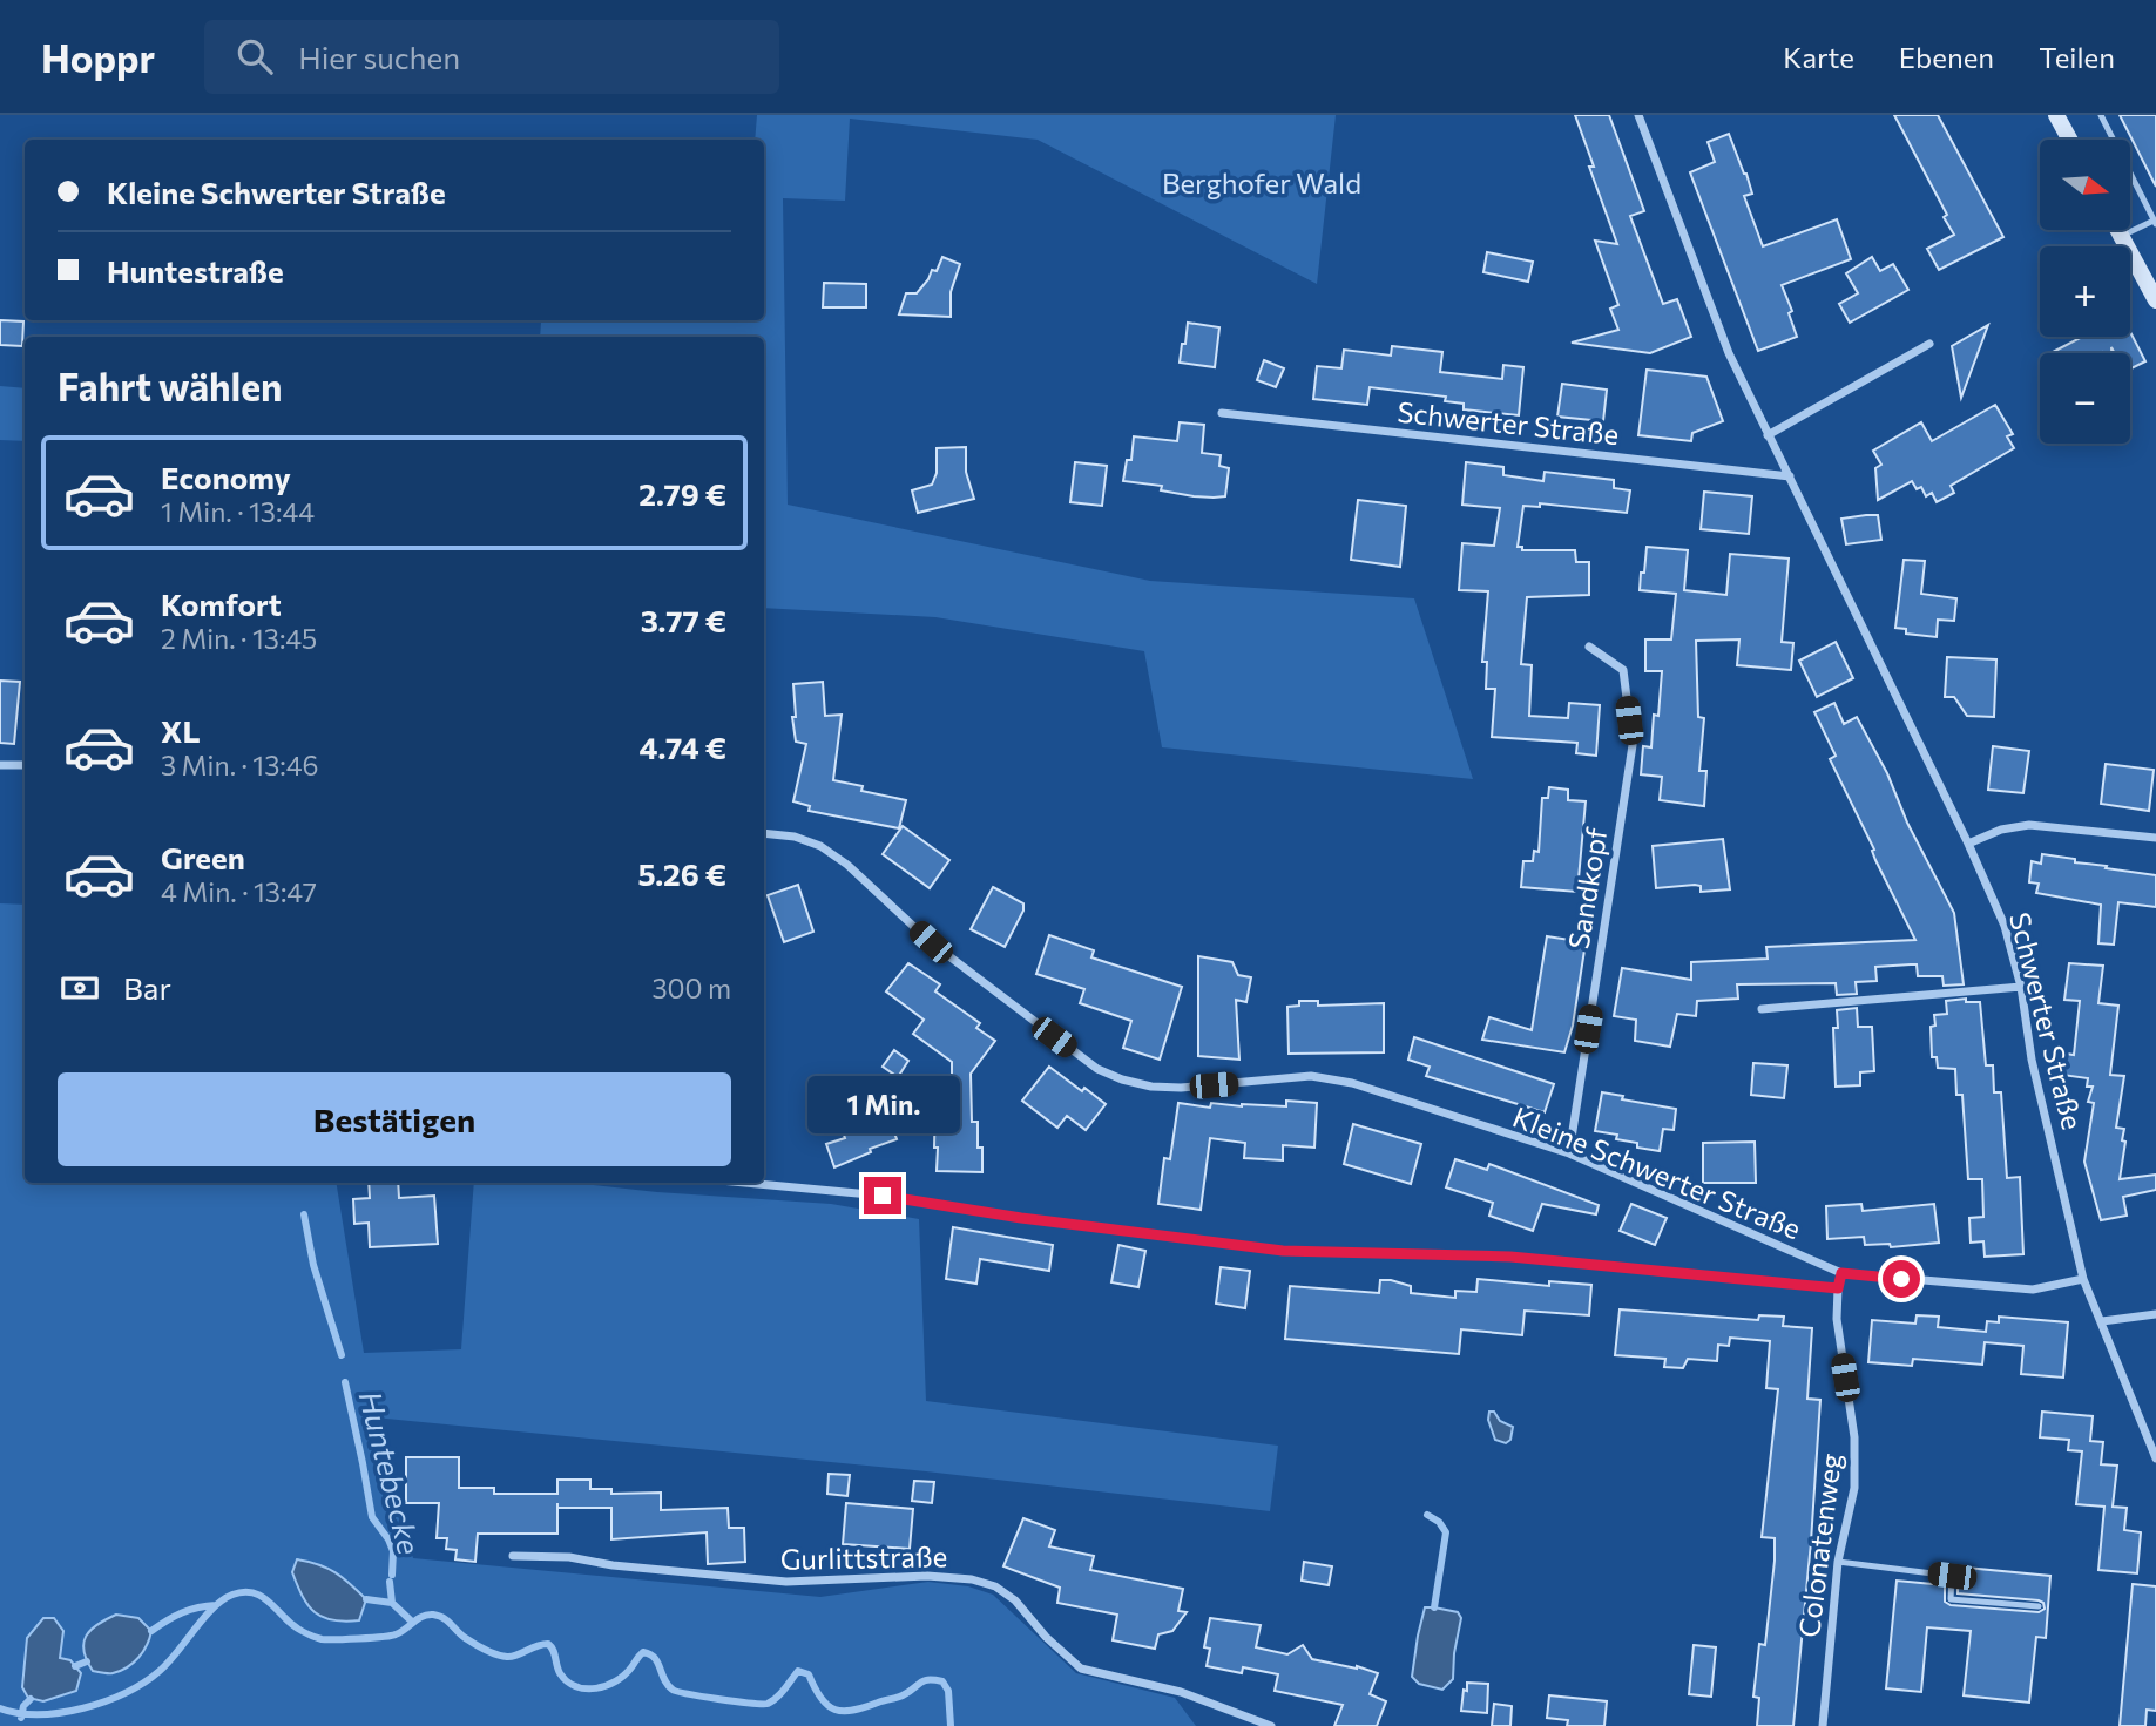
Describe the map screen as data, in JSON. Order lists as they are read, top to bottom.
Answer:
{
  "streets": {
    "street": [
      "Schwerter Straße",
      "Sandkopf",
      "Kleine Schwerter Straße",
      "Colonatenweg",
      "Gurlittstraße"
    ]
  },
  "crossings": [
    ["Schwerter Straße", "Kleine Schwerter Straße"],
    ["Sandkopf", "Kleine Schwerter Straße"],
    ["Kleine Schwerter Straße", "Colonatenweg"]
  ],
  "water": ["Huntebecke"],
  "parks": ["Berghofer Wald"],
  "north": "right",
  "page": {
    "header": "Hoppr",
    "search": "Hier suchen",
    "nav": ["Karte", "Ebenen", "Teilen"],
    "map_buttons": ["+", "−"],
    "banner": ["Kleine Schwerter Straße", "Huntestraße"],
    "heading": "Fahrt wählen",
    "list": [
      {
        "name": "Economy",
        "note": "1 Min. · 13:44",
        "value": "2.79 €"
      },
      {
        "name": "Komfort",
        "note": "2 Min. · 13:45",
        "value": "3.77 €"
      },
      {
        "name": "XL",
        "note": "3 Min. · 13:46",
        "value": "4.74 €"
      },
      {
        "name": "Green",
        "note": "4 Min. · 13:47",
        "value": "5.26 €"
      }
    ],
    "pay": ["Bar", "300 m"],
    "buttons": "Bestätigen",
    "bubble": "1 Min."
  }
}
